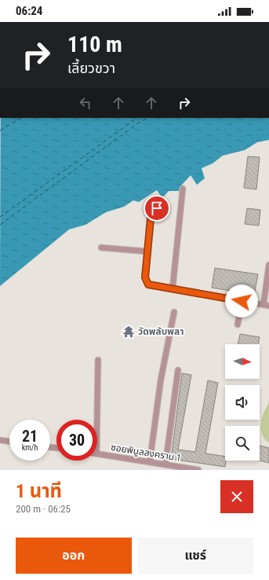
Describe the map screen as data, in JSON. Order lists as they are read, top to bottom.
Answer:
{
  "streets": {
    "street": ["ซอยพิบูลสงคราม 1"]
  },
  "places": {
    "temple": ["วัดพลับพลา"]
  },
  "north": "right",
  "page": {
    "status": "06:24",
    "turn": ["110 m", "เลี้ยวขวา"],
    "speed": "21 km/h",
    "limit": "30",
    "heading": ["1 นาที", "200 m · 06:25"],
    "buttons": ["ออก", "แชร์"]
  }
}
